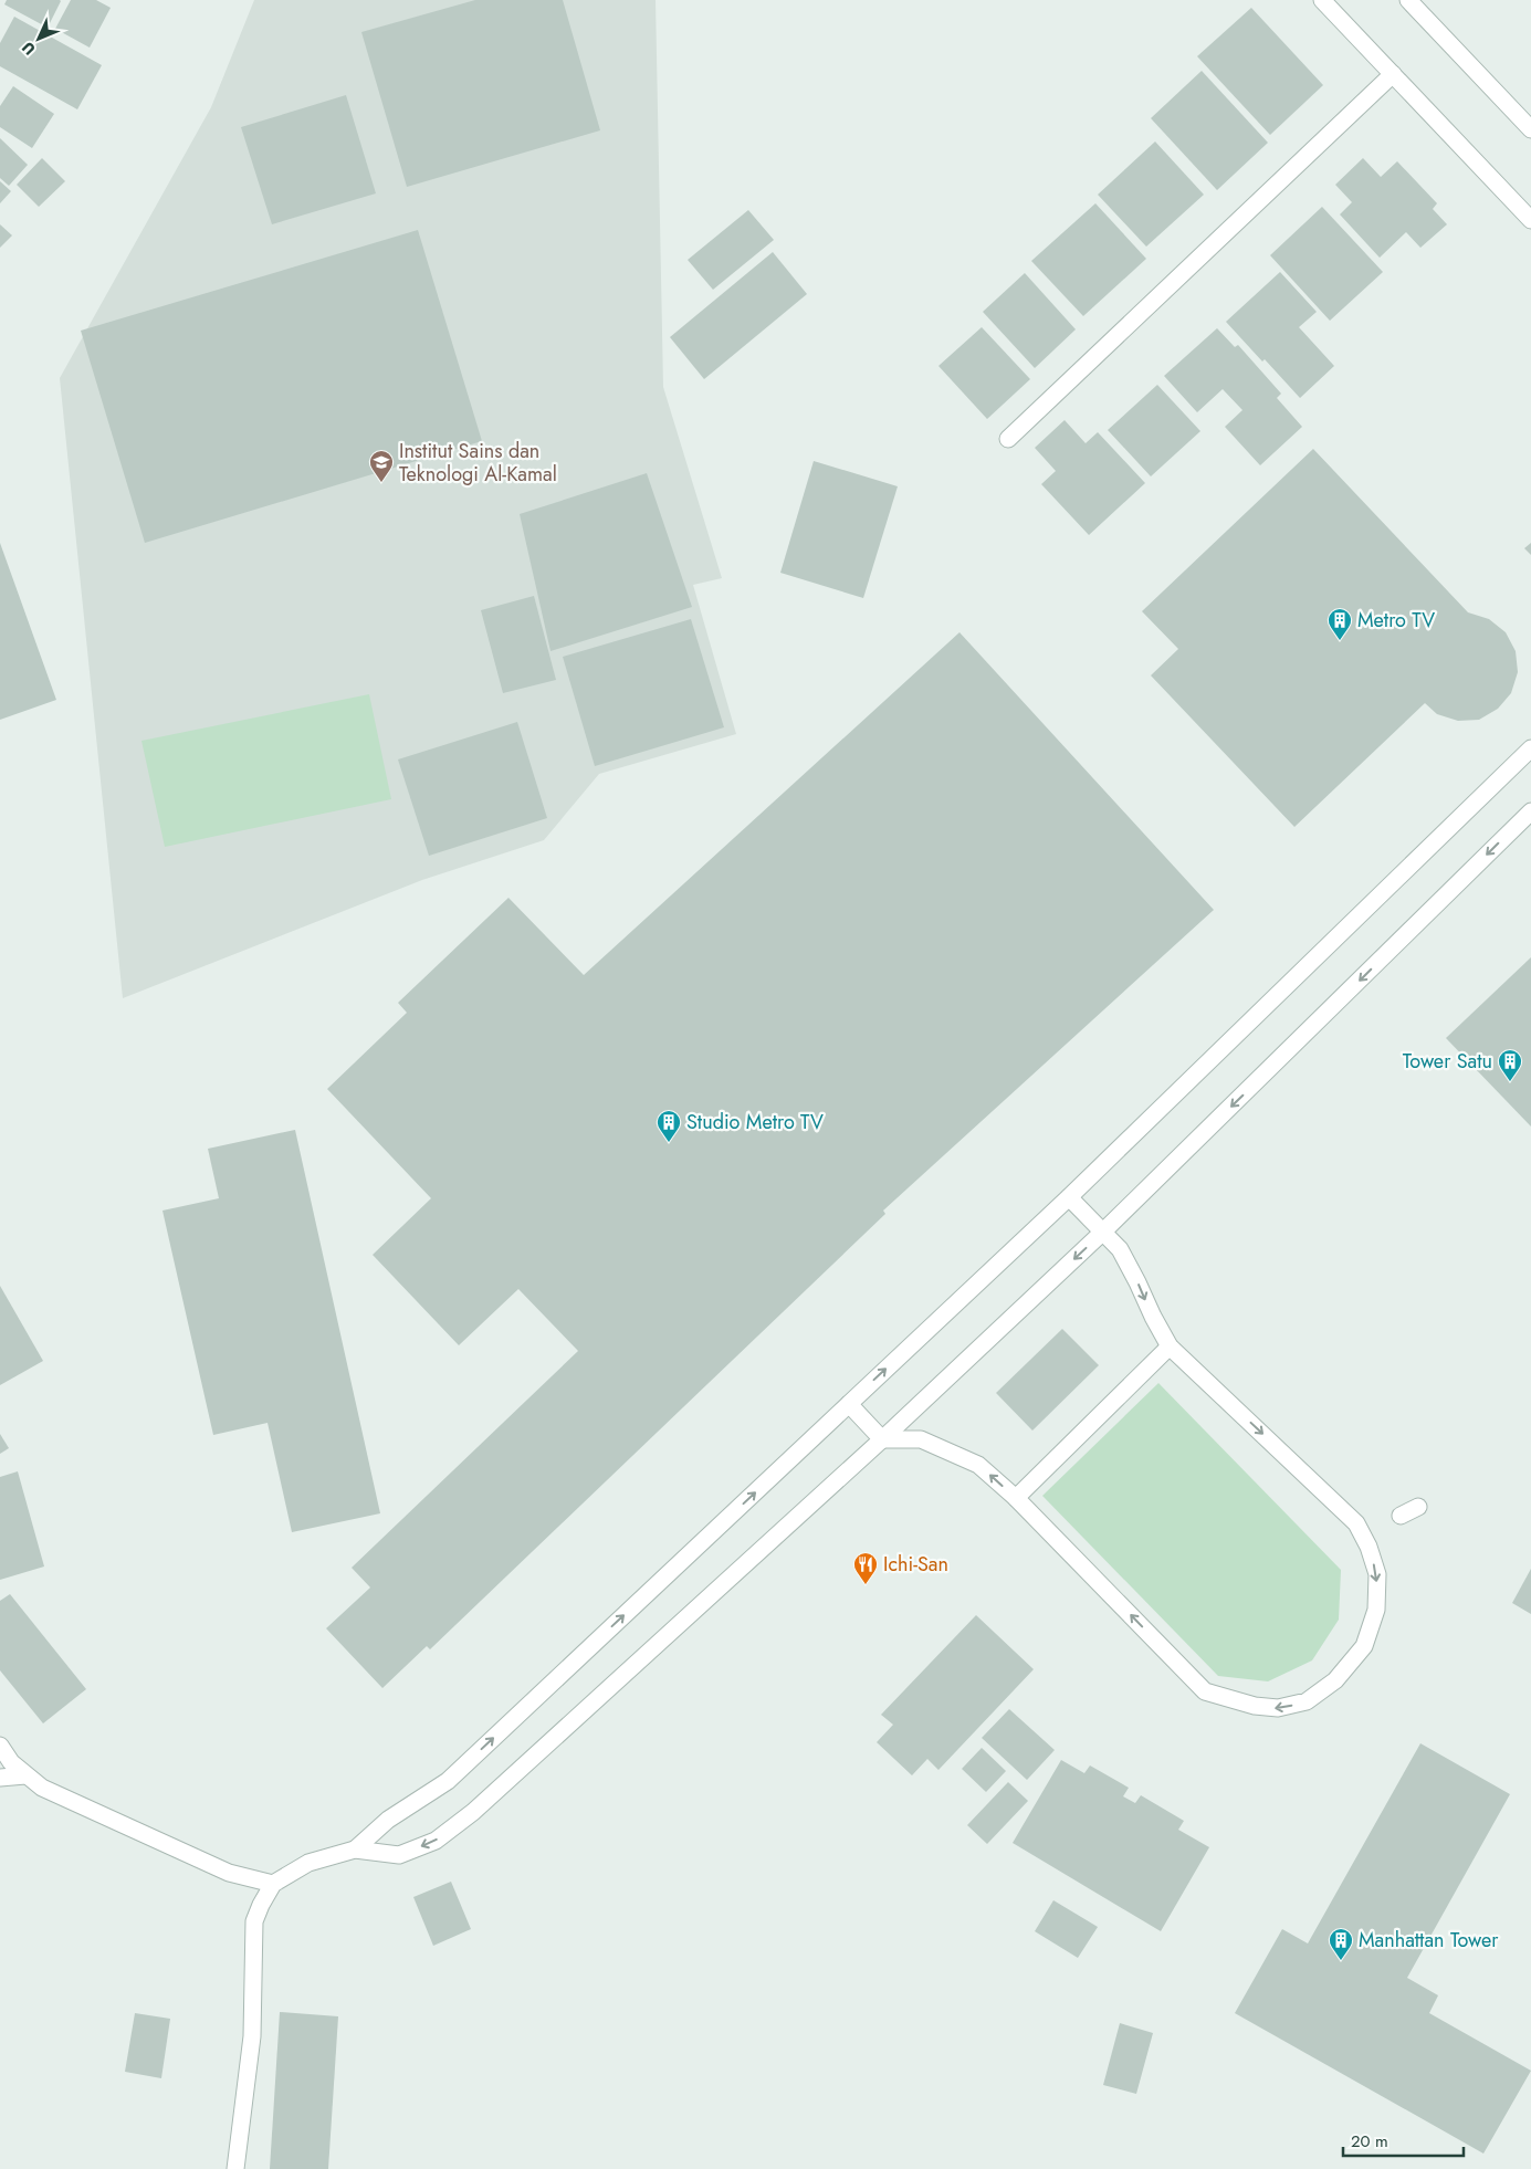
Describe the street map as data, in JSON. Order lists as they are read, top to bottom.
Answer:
{
  "places": {
    "school or university": ["Institut Sains dan Teknologi Al-Kamal"],
    "building": [
      "Metro TV",
      "Tower Satu",
      "Studio Metro TV",
      "Manhattan Tower"
    ],
    "restaurant": ["Ichi-San"]
  },
  "scale_bar": "20 m",
  "north": "bottom left"
}
